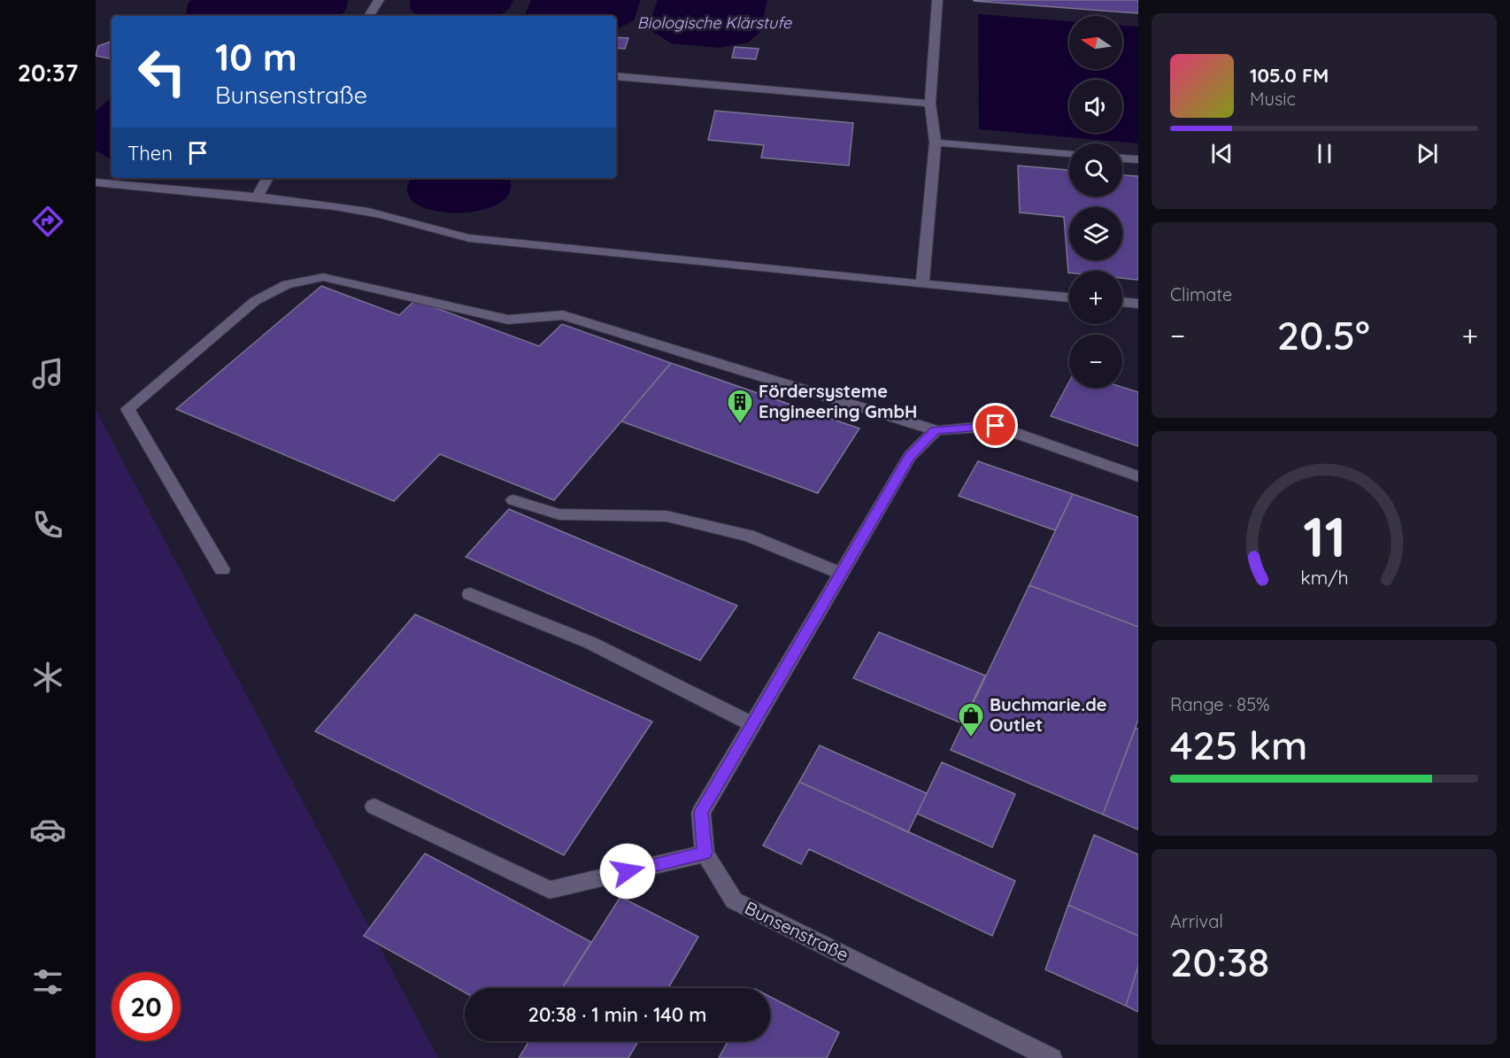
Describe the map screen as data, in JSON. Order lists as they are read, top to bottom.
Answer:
{
  "streets": {
    "street": ["Bunsenstraße"]
  },
  "water": ["Biologische Klärstufe"],
  "places": {
    "building": ["Fördersysteme Engineering GmbH"],
    "shop": ["Buchmarie.de Outlet"]
  },
  "north": "left",
  "page": {
    "tabs": "20:37",
    "map_buttons": ["+", "−"],
    "turn": ["10 m", "Bunsenstraße"],
    "song": ["105.0 FM", "Music"],
    "then": "Then",
    "tile": [
      "Climate",
      ["Range · 85%", "425 km"],
      ["Arrival", "20:38"]
    ],
    "heat": ["−", "20.5°", "+"],
    "limit": "20",
    "trip": "20:38 · 1 min · 140 m",
    "gauge": ["11", "km/h"]
  }
}
